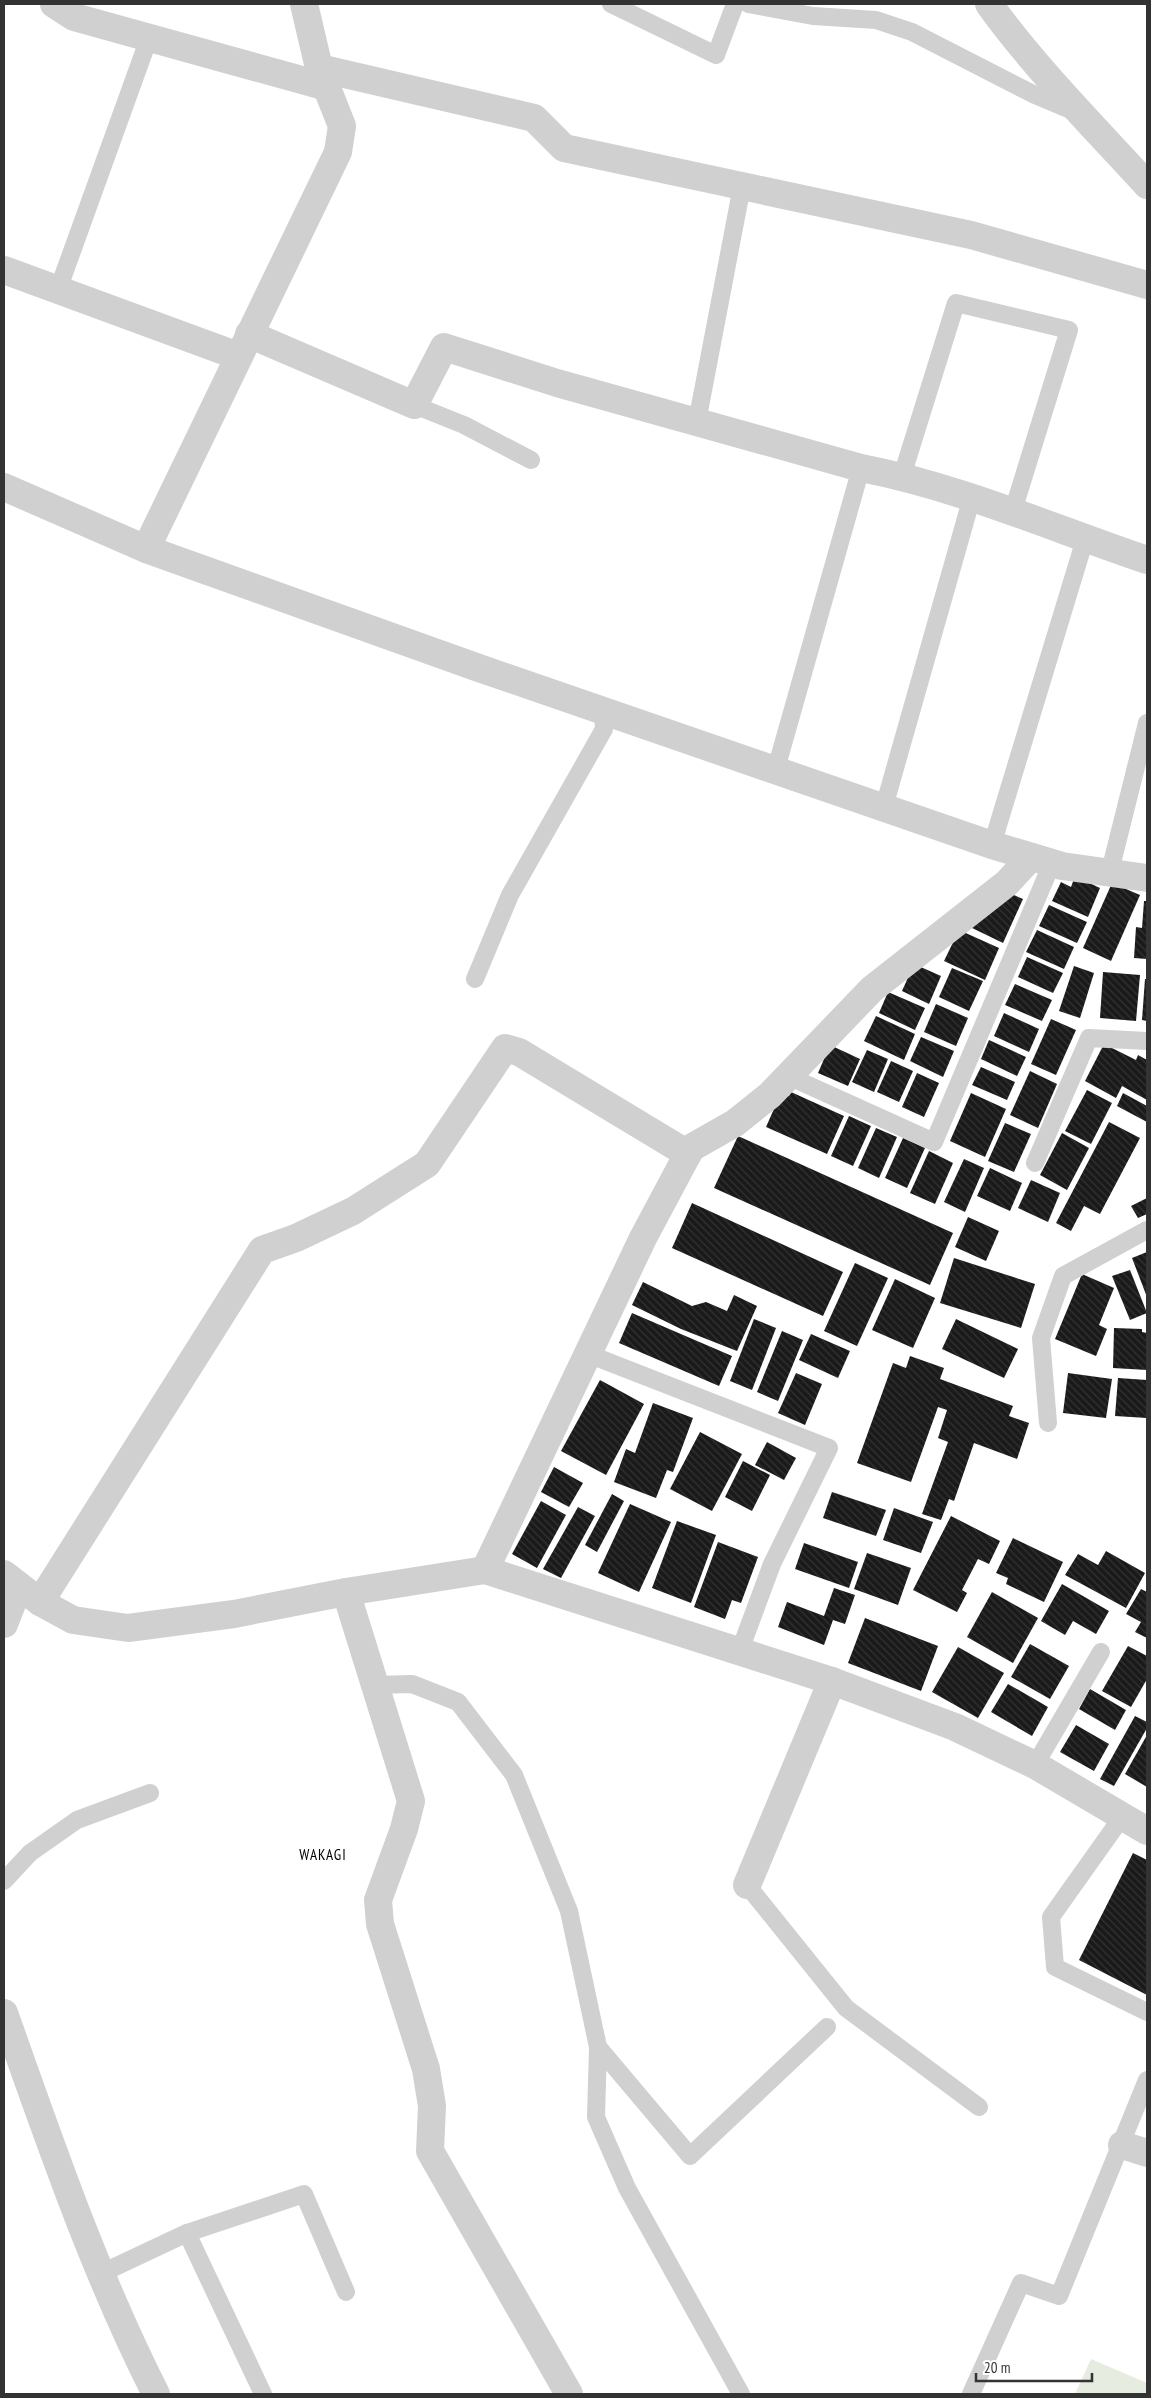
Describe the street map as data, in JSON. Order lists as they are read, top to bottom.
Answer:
{
  "districts": ["WAKAGI"],
  "scale_bar": "20 m"
}
